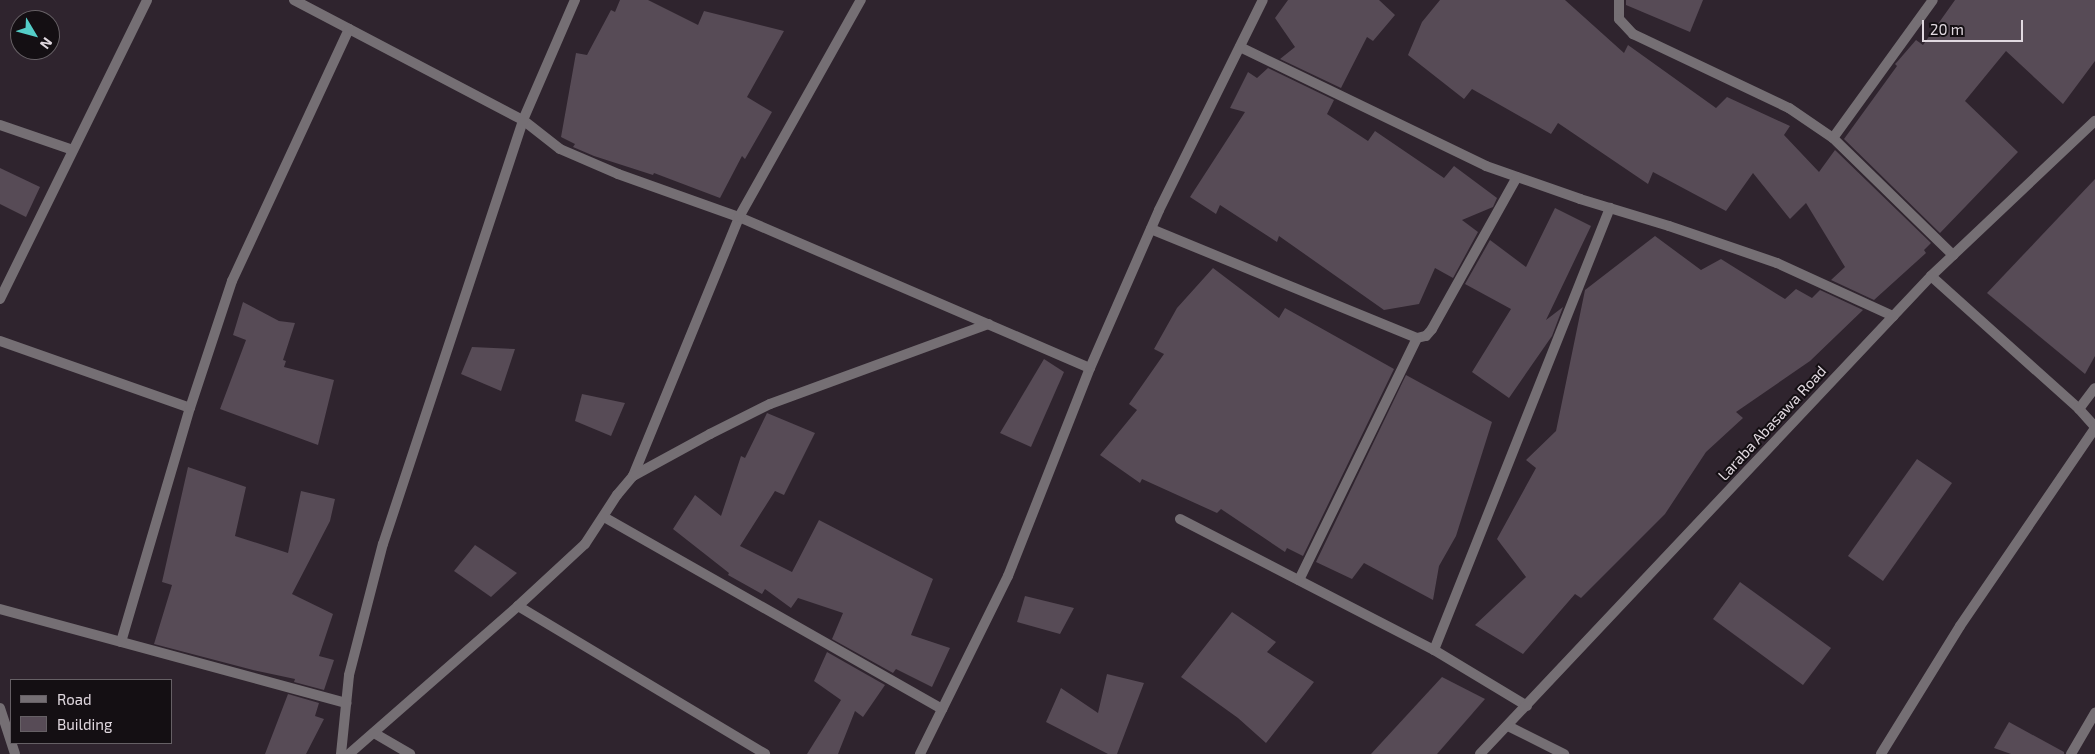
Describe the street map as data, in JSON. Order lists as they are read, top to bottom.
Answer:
{
  "streets": {
    "street": ["Laraba Abasawa Road"]
  },
  "legend": ["Road", "Building"],
  "scale_bar": "20 m",
  "north": "bottom right"
}
